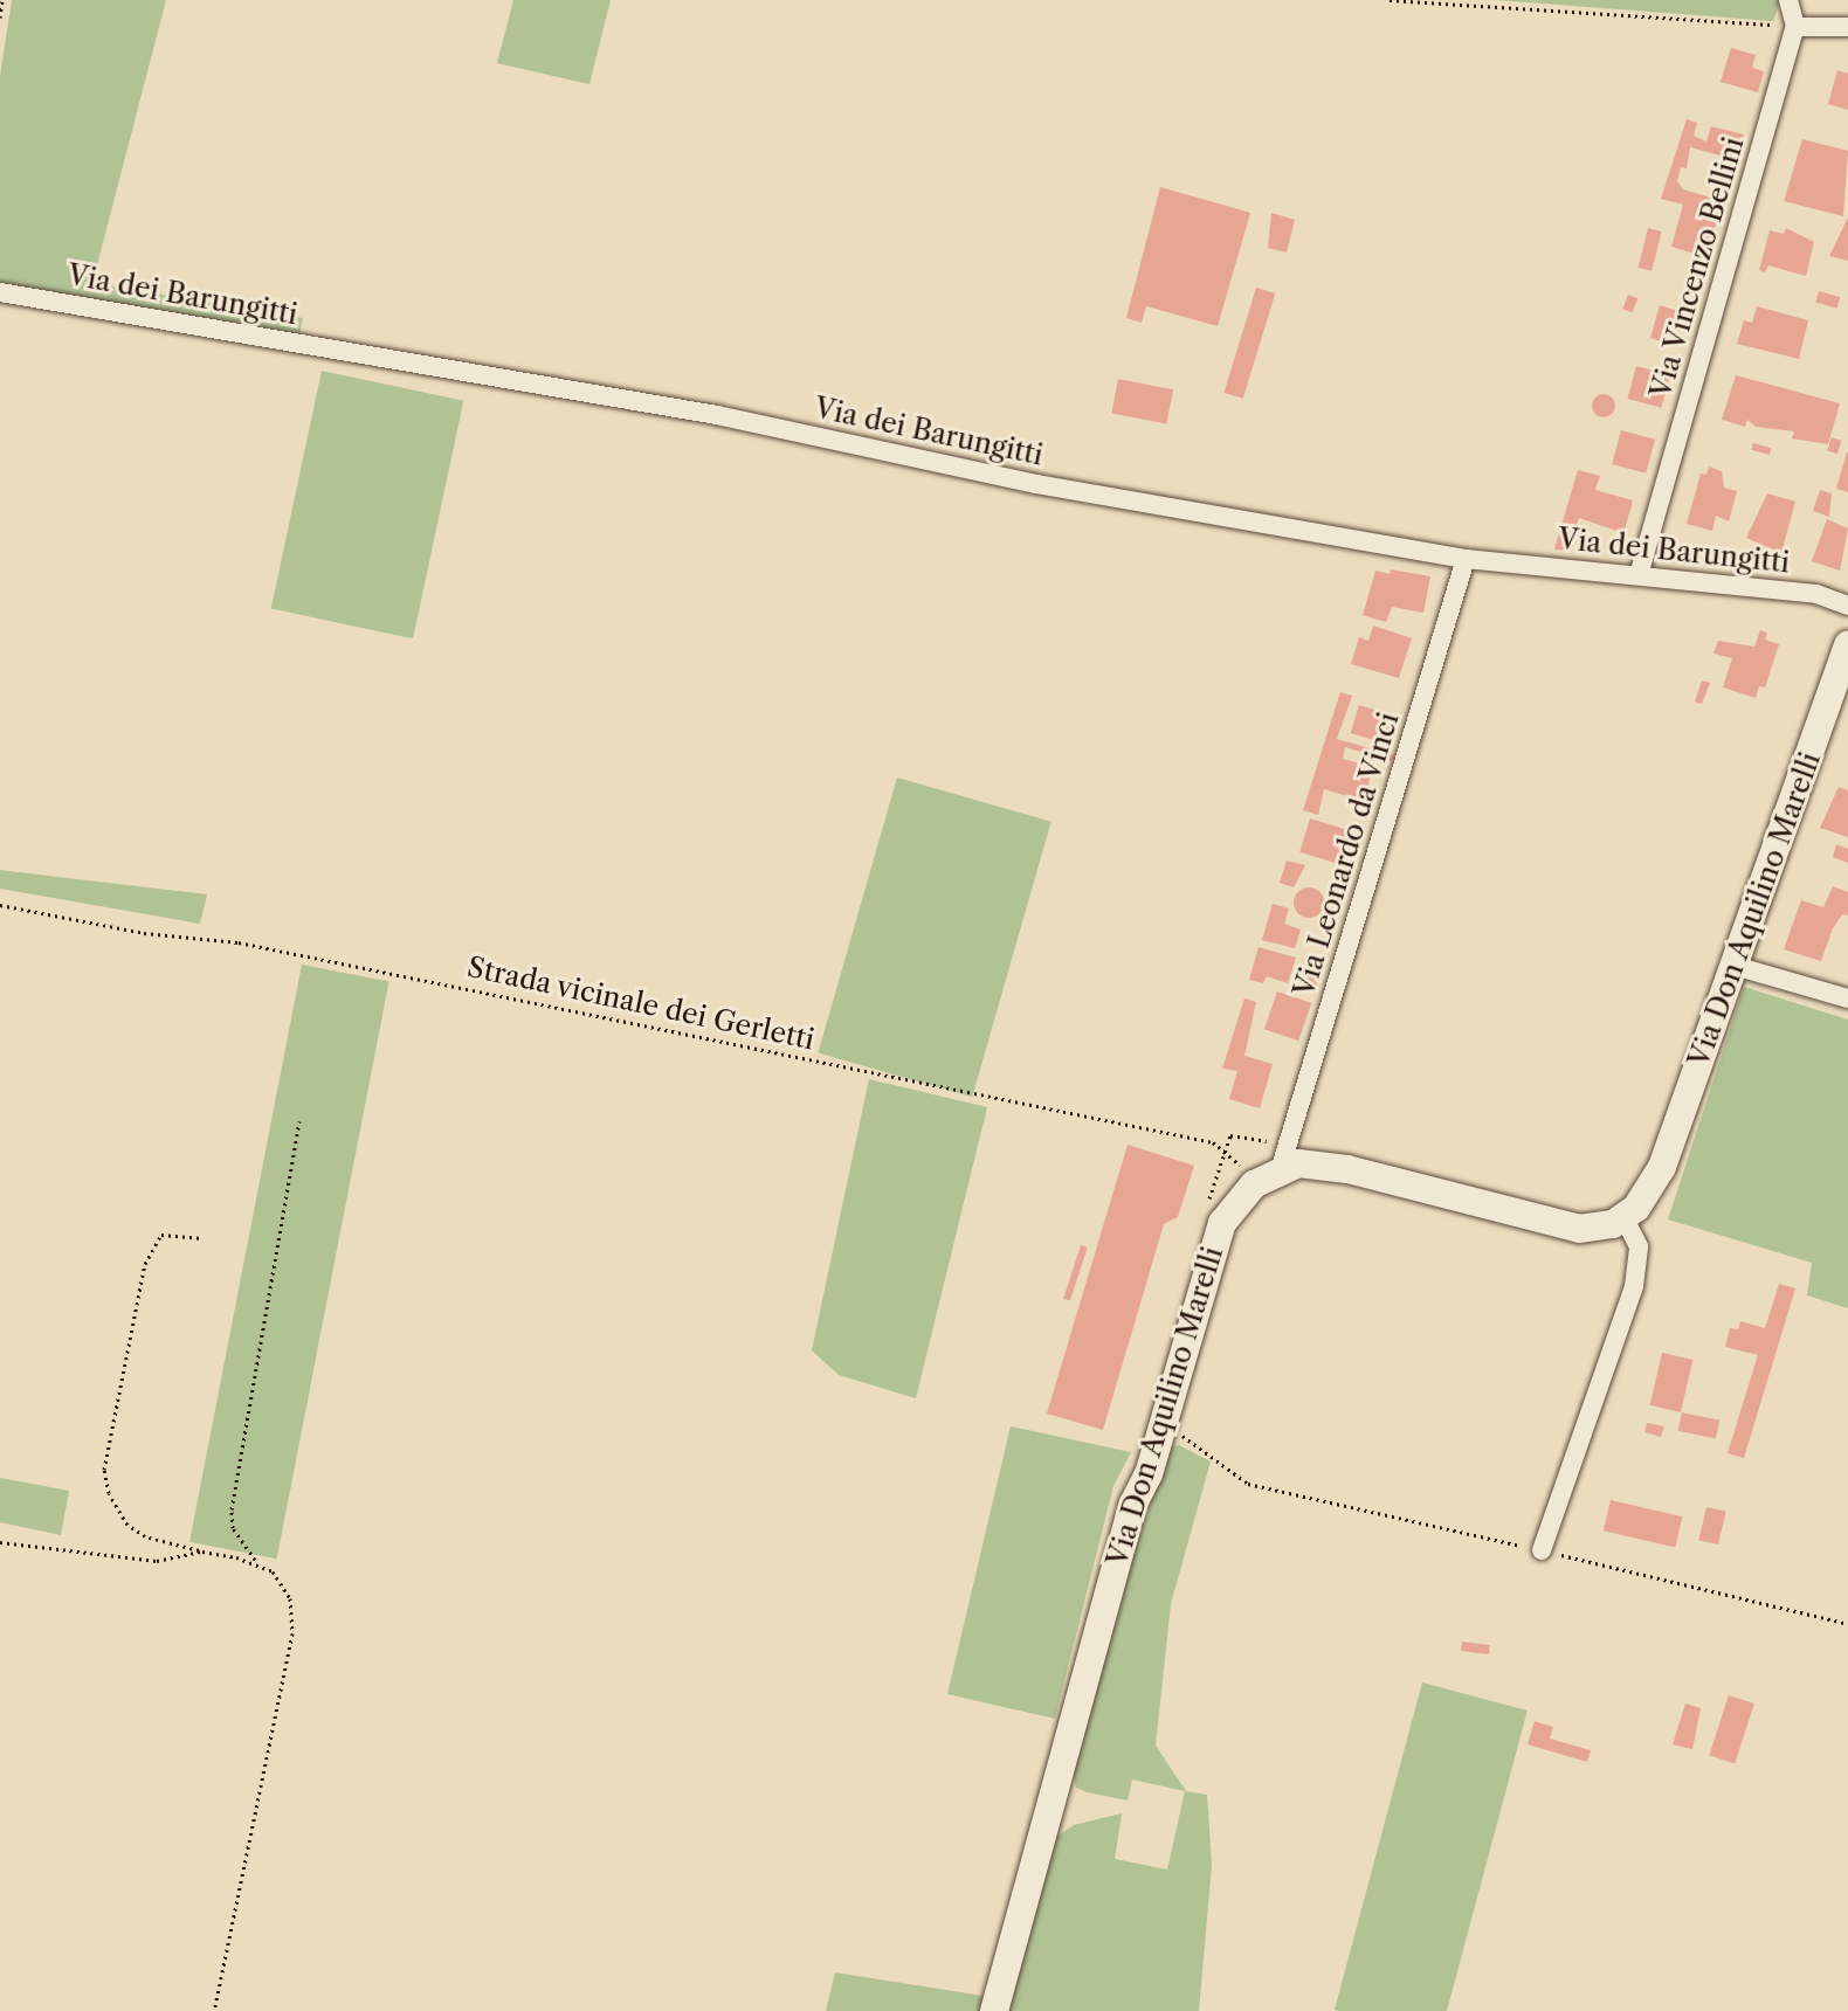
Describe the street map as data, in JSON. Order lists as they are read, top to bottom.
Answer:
{
  "streets": {
    "street": [
      "Via Vincenzo Bellini",
      "Via dei Barungitti",
      "Via Leonardo da Vinci",
      "Via Don Aquilino Marelli"
    ],
    "path": ["Strada vicinale dei Gerletti"]
  },
  "crossings": [
    ["Via Vincenzo Bellini", "Via dei Barungitti"],
    ["Via dei Barungitti", "Via Leonardo da Vinci"],
    ["Via Leonardo da Vinci", "Via Don Aquilino Marelli"],
    ["Via Don Aquilino Marelli", "Strada vicinale dei Gerletti"]
  ]
}
